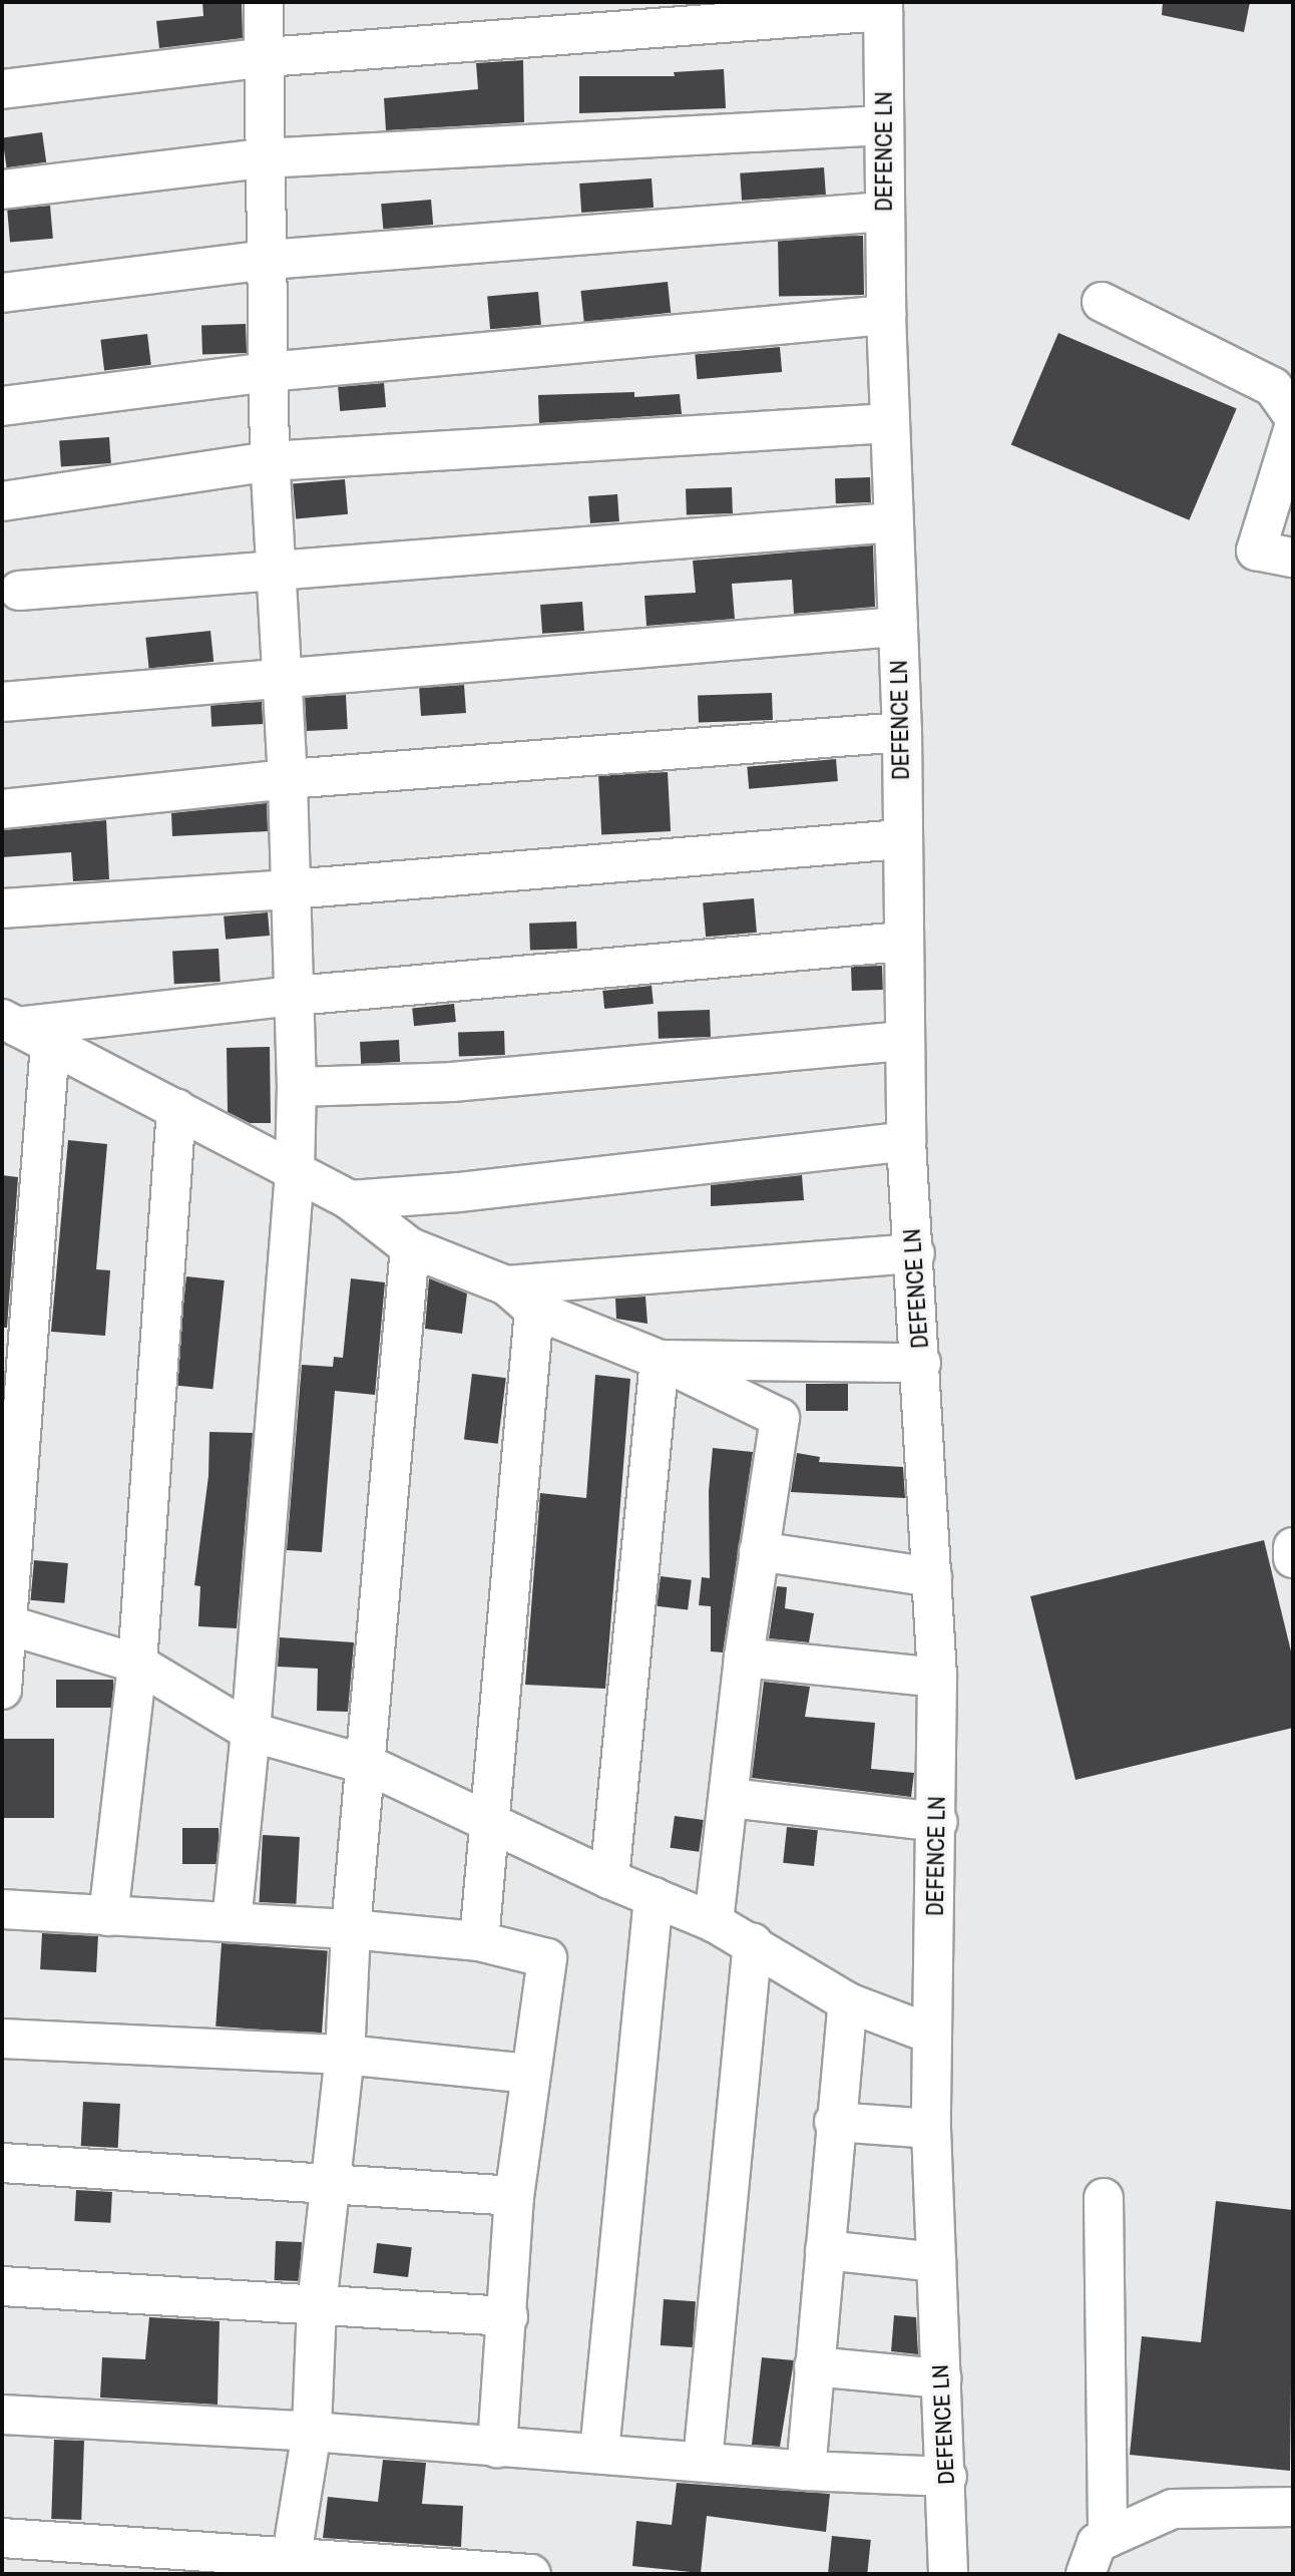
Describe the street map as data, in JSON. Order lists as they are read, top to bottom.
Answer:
{
  "streets": {
    "street": ["DEFENCE LN"]
  }
}
